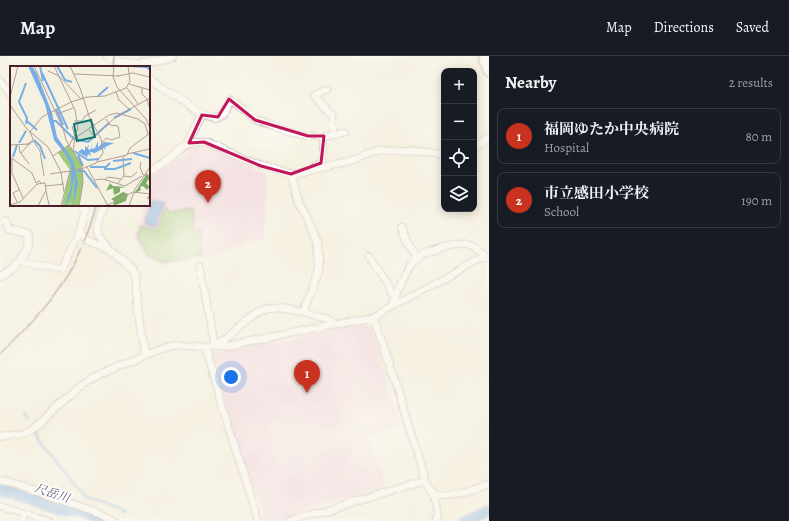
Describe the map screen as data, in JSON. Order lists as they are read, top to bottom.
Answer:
{
  "water": ["尺岳川"],
  "page": {
    "header": "Map",
    "nav": ["Map", "Directions", "Saved"],
    "heading": ["Nearby", "2 results"],
    "map_buttons": ["+", "−"],
    "list": [
      {
        "mark": "1",
        "name": "福岡ゆたか中央病院",
        "note": "Hospital",
        "value": "80 m"
      },
      {
        "mark": "2",
        "name": "市立感田小学校",
        "note": "School",
        "value": "190 m"
      }
    ],
    "pins": ["2", "1"]
  }
}
